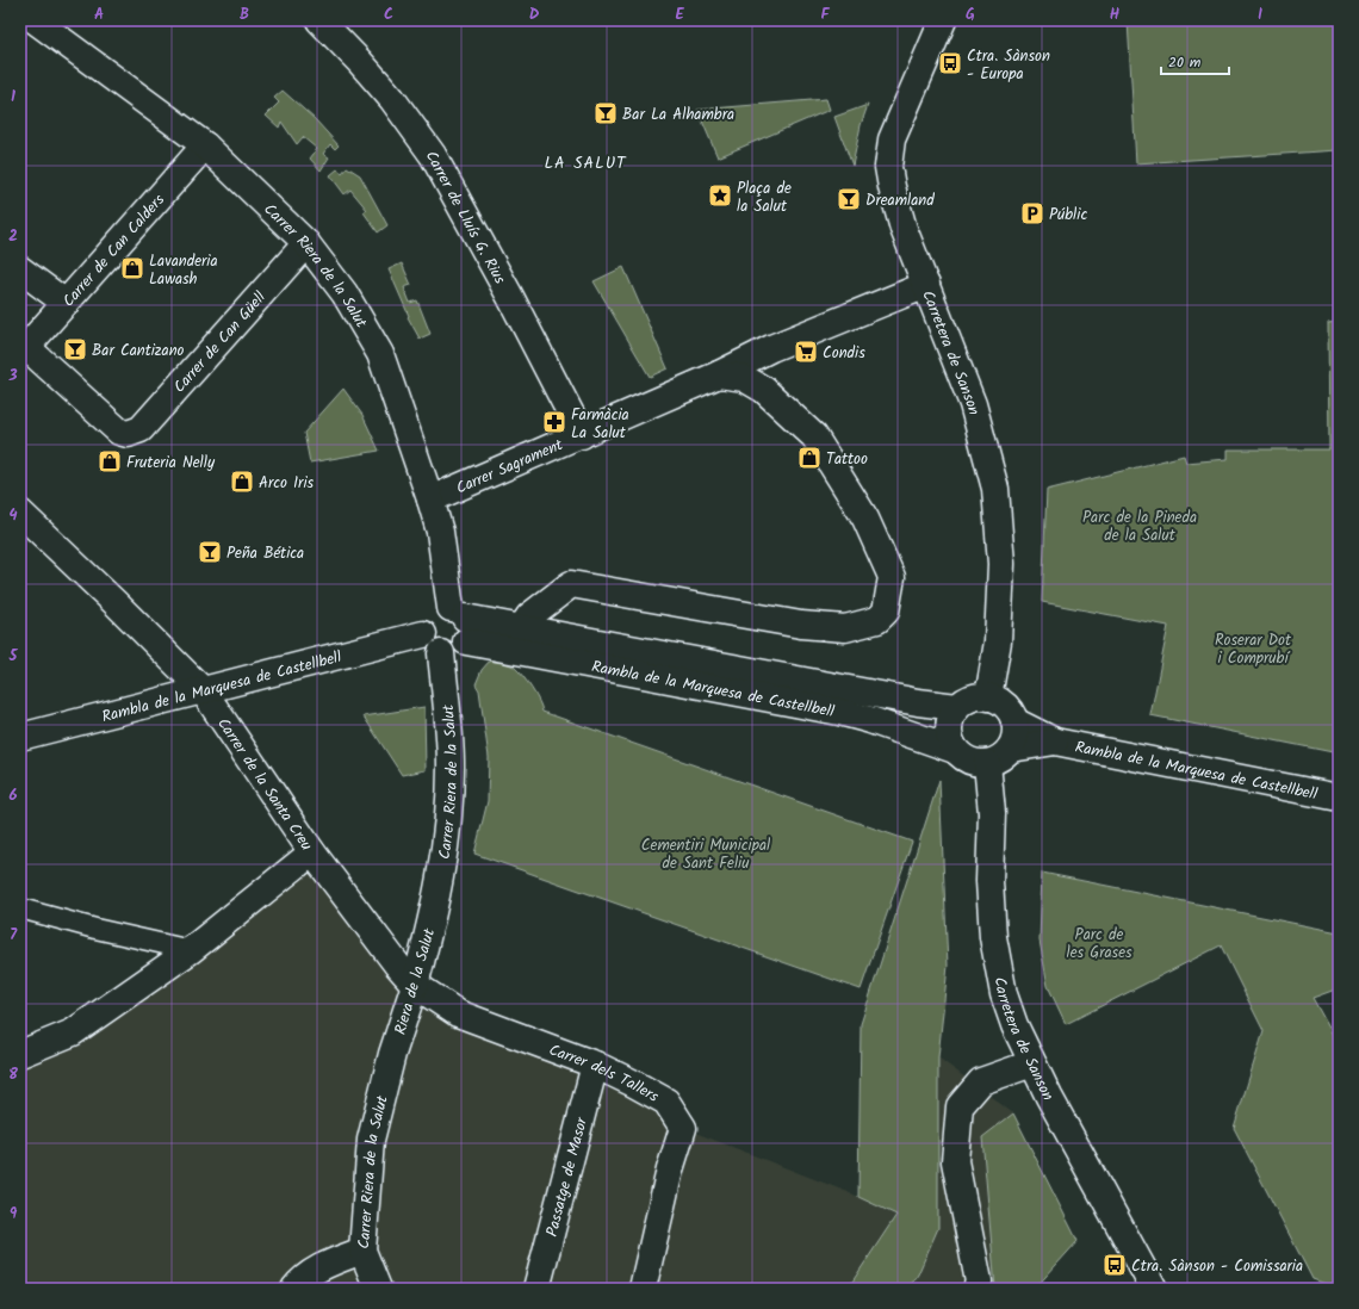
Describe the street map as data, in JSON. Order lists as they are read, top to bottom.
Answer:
{
  "streets": {
    "street": [
      "Carrer de Lluís G. Rius",
      "Carrer de Can Calders",
      "Carrer Riera de la Salut",
      "Carrer de Can Güell",
      "Carretera de Sanson",
      "Carrer Sagrament",
      "Rambla de la Marquesa de Castellbell",
      "Carrer de la Santa Creu",
      "Riera de la Salut",
      "Carrer dels Tallers",
      "Passatge de Masor"
    ]
  },
  "crossings": [
    ["Carrer de Lluís G. Rius", "Carrer Sagrament"],
    ["Carrer de Can Calders", "Carrer Riera de la Salut"],
    ["Carrer de Can Calders", "Carrer de Can Güell"],
    ["Carrer Riera de la Salut", "Carrer de Can Güell"],
    ["Carrer Riera de la Salut", "Carrer Sagrament"],
    ["Carrer Riera de la Salut", "Rambla de la Marquesa de Castellbell"],
    ["Carrer Riera de la Salut", "Riera de la Salut"],
    ["Carretera de Sanson", "Carrer Sagrament"],
    ["Carretera de Sanson", "Rambla de la Marquesa de Castellbell"],
    ["Rambla de la Marquesa de Castellbell", "Carrer de la Santa Creu"],
    ["Carrer de la Santa Creu", "Riera de la Salut"],
    ["Carrer de la Santa Creu", "Carrer dels Tallers"],
    ["Riera de la Salut", "Carrer dels Tallers"],
    ["Carrer dels Tallers", "Passatge de Masor"]
  ],
  "districts": ["LA SALUT"],
  "parks": [
    "Parc de la Pineda de la Salut",
    "Roserar Dot i Comprubí",
    "Cementiri Municipal de Sant Feliu",
    "Parc de les Grases"
  ],
  "places": {
    "bus stop": ["Ctra. Sànson - Europa", "Ctra. Sànson - Comissaria"],
    "bar": [
      "Bar La Alhambra",
      "Dreamland",
      "Bar Cantizano",
      "Peña Bética"
    ],
    "place": ["Plaça de la Salut"],
    "parking": ["Públic"],
    "shop": [
      "Lavanderia Lawash",
      "Tattoo",
      "Fruteria Nelly",
      "Arco Iris"
    ],
    "supermarket": ["Condis"],
    "pharmacy": ["Farmàcia La Salut"]
  },
  "scale_bar": "20 m",
  "grid": {
    "columns": [
      "A",
      "B",
      "C",
      "D",
      "E",
      "F",
      "G",
      "H",
      "I"
    ],
    "rows": [
      "1",
      "2",
      "3",
      "4",
      "5",
      "6",
      "7",
      "8",
      "9"
    ]
  }
}
